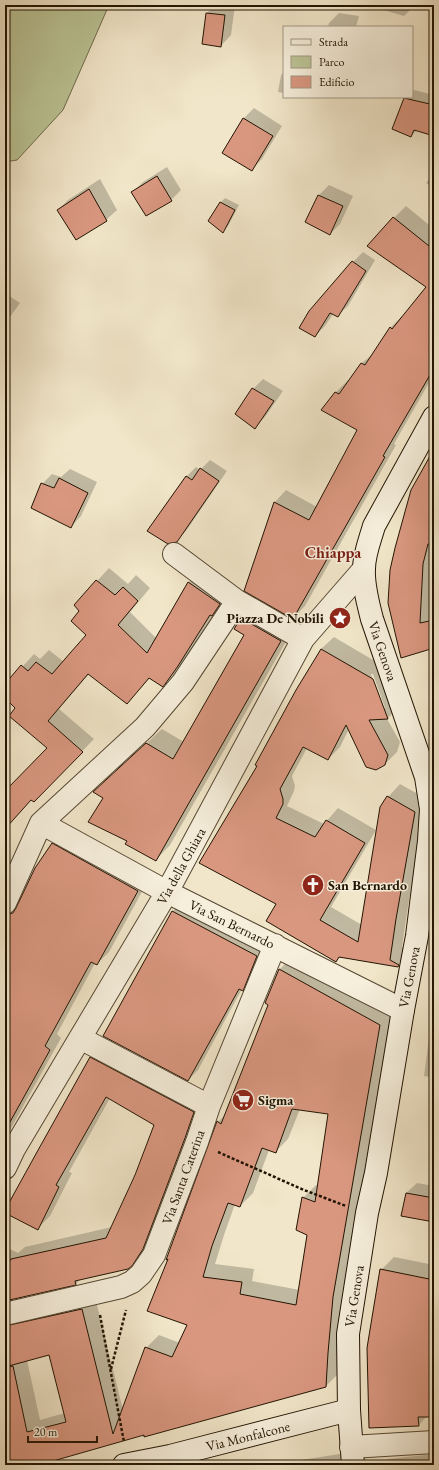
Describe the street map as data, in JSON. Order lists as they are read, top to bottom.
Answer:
{
  "streets": {
    "street": [
      "Via Genova",
      "Via della Ghiara",
      "Via San Bernardo",
      "Via Santa Caterina",
      "Via Monfalcone"
    ]
  },
  "crossings": [
    ["Via Genova", "Via della Ghiara"],
    ["Via Genova", "Via San Bernardo"],
    ["Via Genova", "Via Monfalcone"],
    ["Via della Ghiara", "Via San Bernardo"],
    ["Via San Bernardo", "Via Santa Caterina"]
  ],
  "districts": ["Chiappa"],
  "places": {
    "place": ["Piazza De Nobili"],
    "church": ["San Bernardo"],
    "supermarket": ["Sigma"]
  },
  "legend": ["Strada", "Parco", "Edificio"],
  "scale_bar": "20 m"
}
